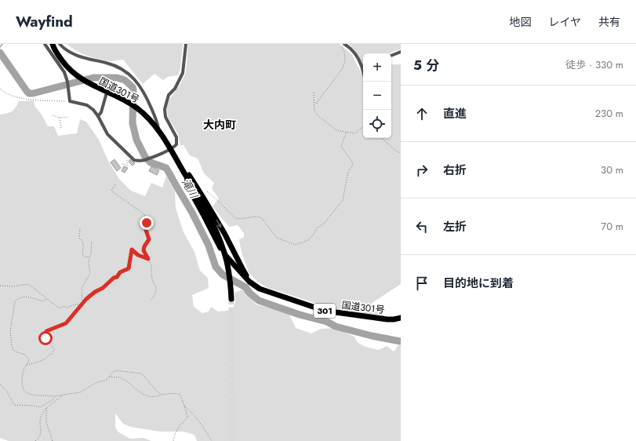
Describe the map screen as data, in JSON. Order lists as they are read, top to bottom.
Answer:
{
  "streets": {
    "highway": ["国道301号", "301"]
  },
  "crossings": [
    ["国道301号", "301"]
  ],
  "districts": ["大内町"],
  "water": ["滝川"],
  "page": {
    "header": "Wayfind",
    "nav": ["地図", "レイヤ", "共有"],
    "heading": ["5 分", "徒歩 · 330 m"],
    "map_buttons": ["+", "−"],
    "list": [
      ["直進", "230 m"],
      ["右折", "30 m"],
      ["左折", "70 m"],
      "目的地に到着"
    ]
  }
}
